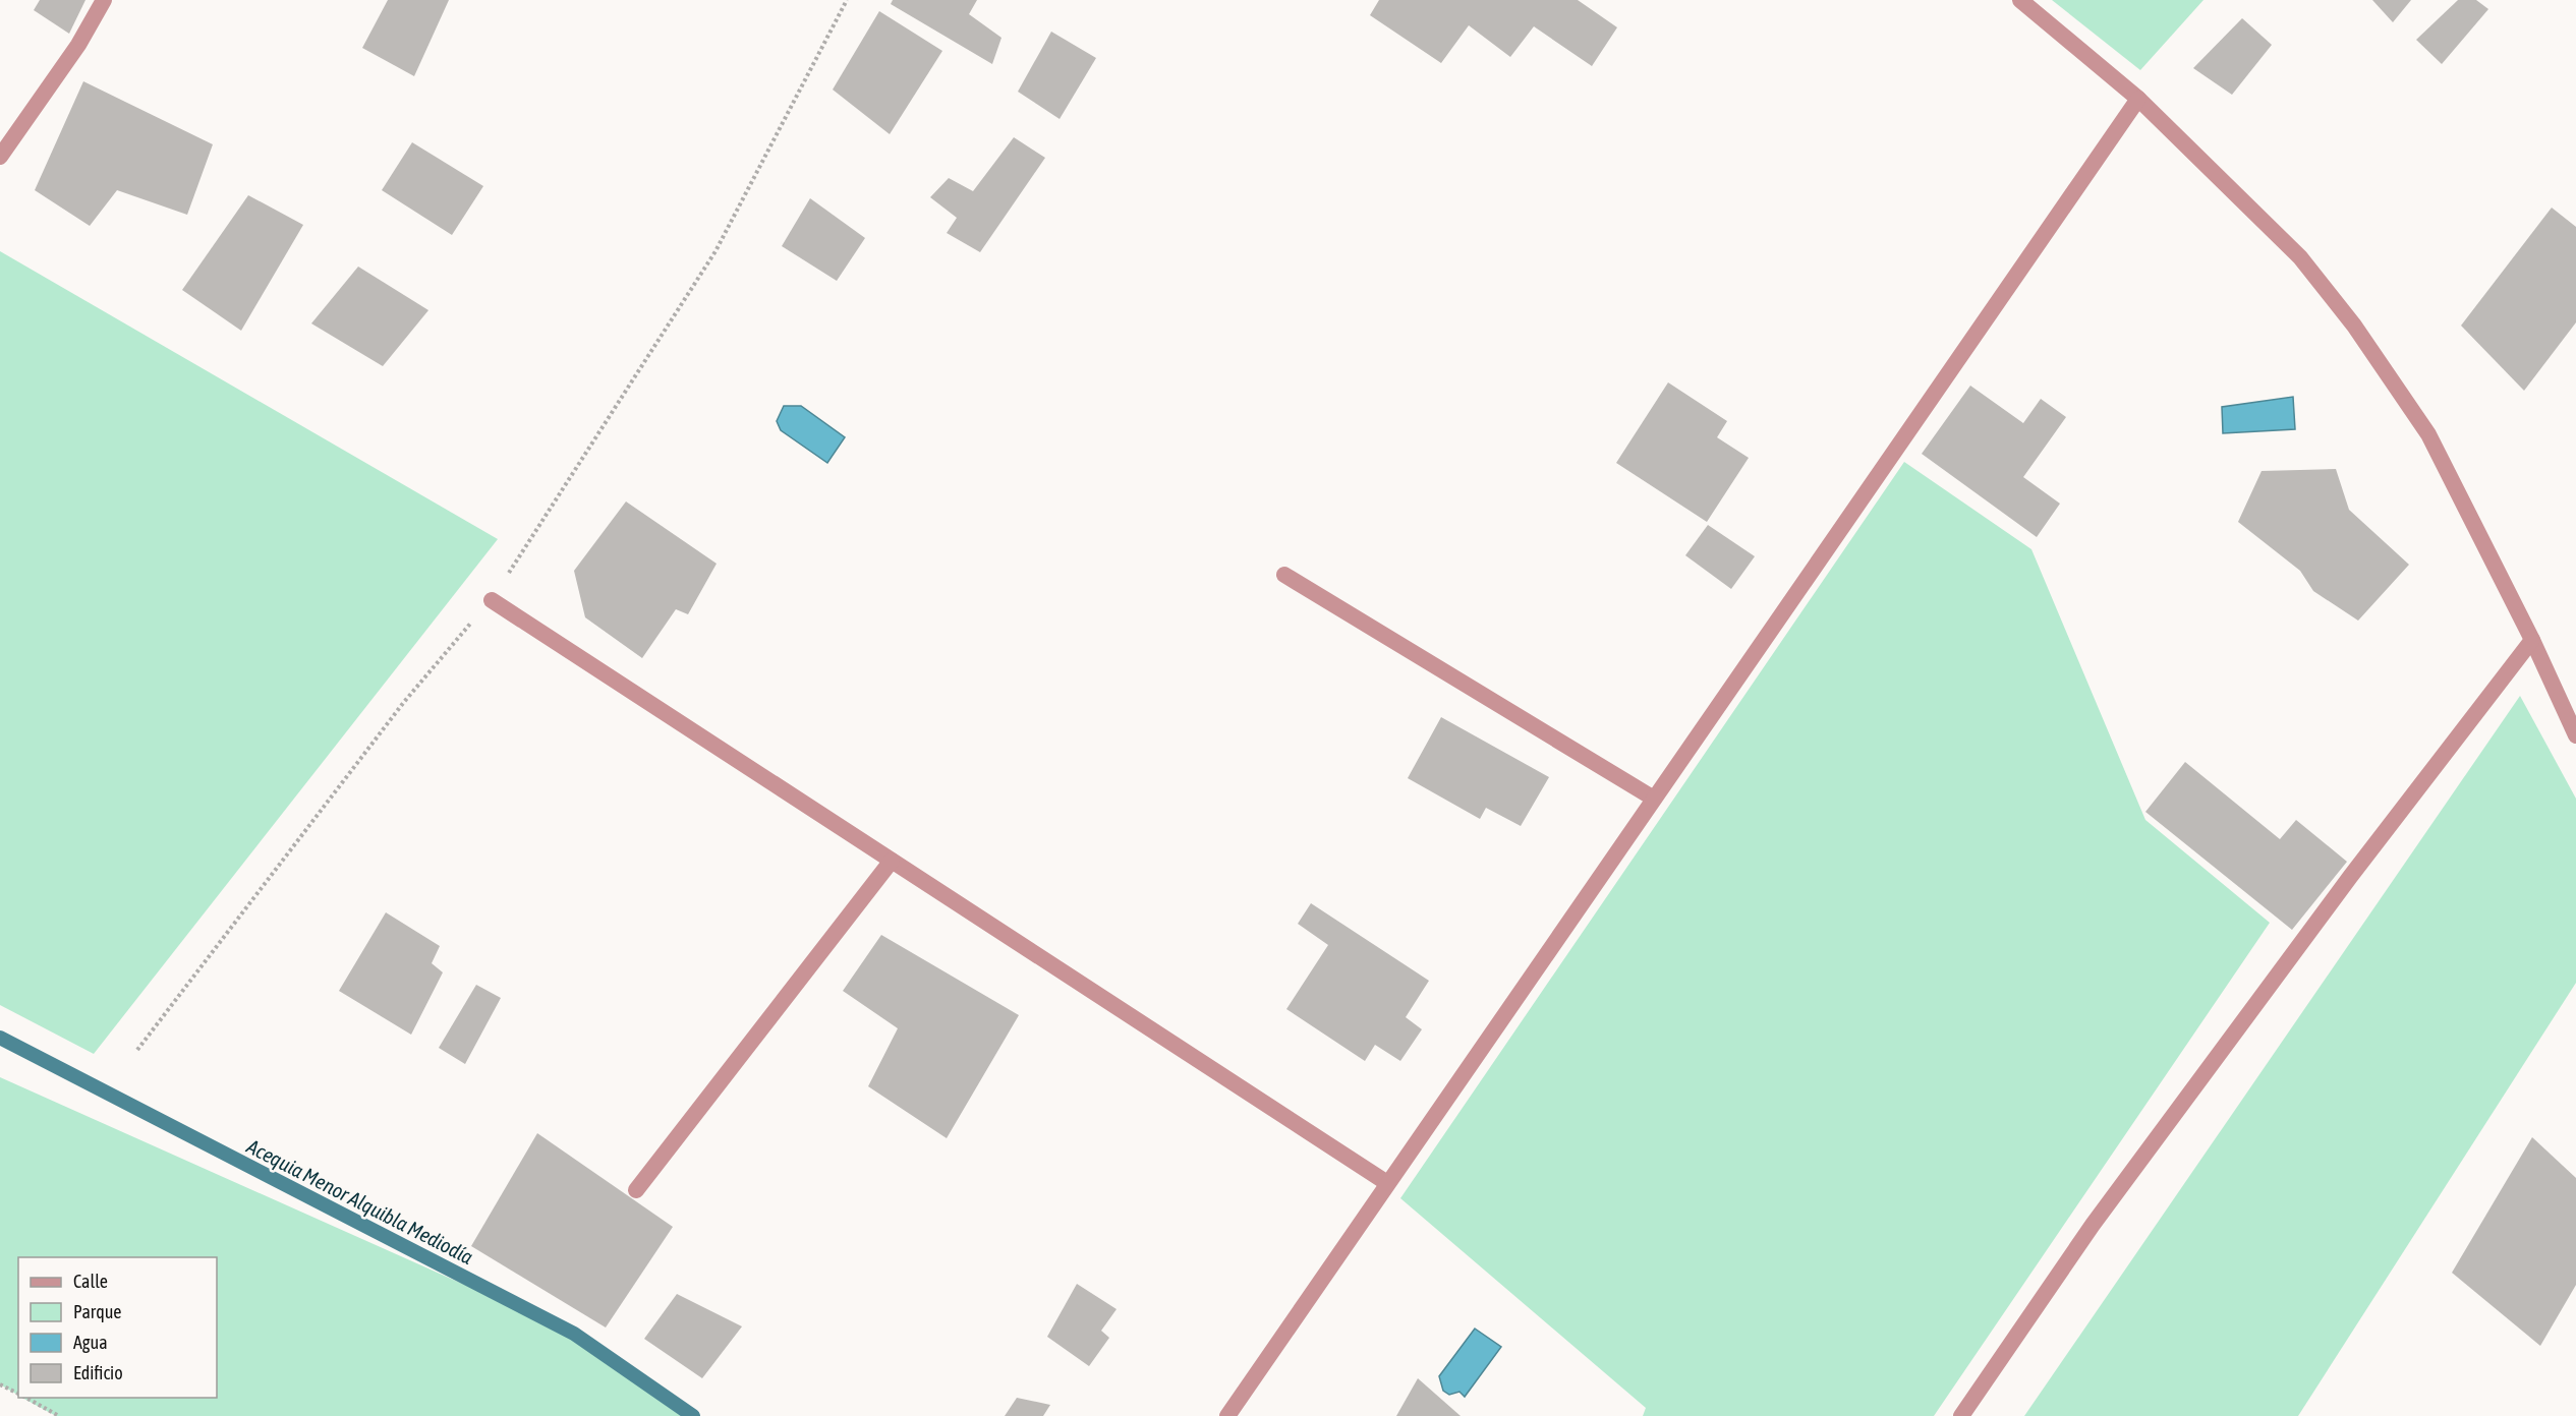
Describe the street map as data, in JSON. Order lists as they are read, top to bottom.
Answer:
{
  "water": ["Acequia Menor Alquibla Mediodía"],
  "legend": [
    "Calle",
    "Parque",
    "Agua",
    "Edificio"
  ]
}
